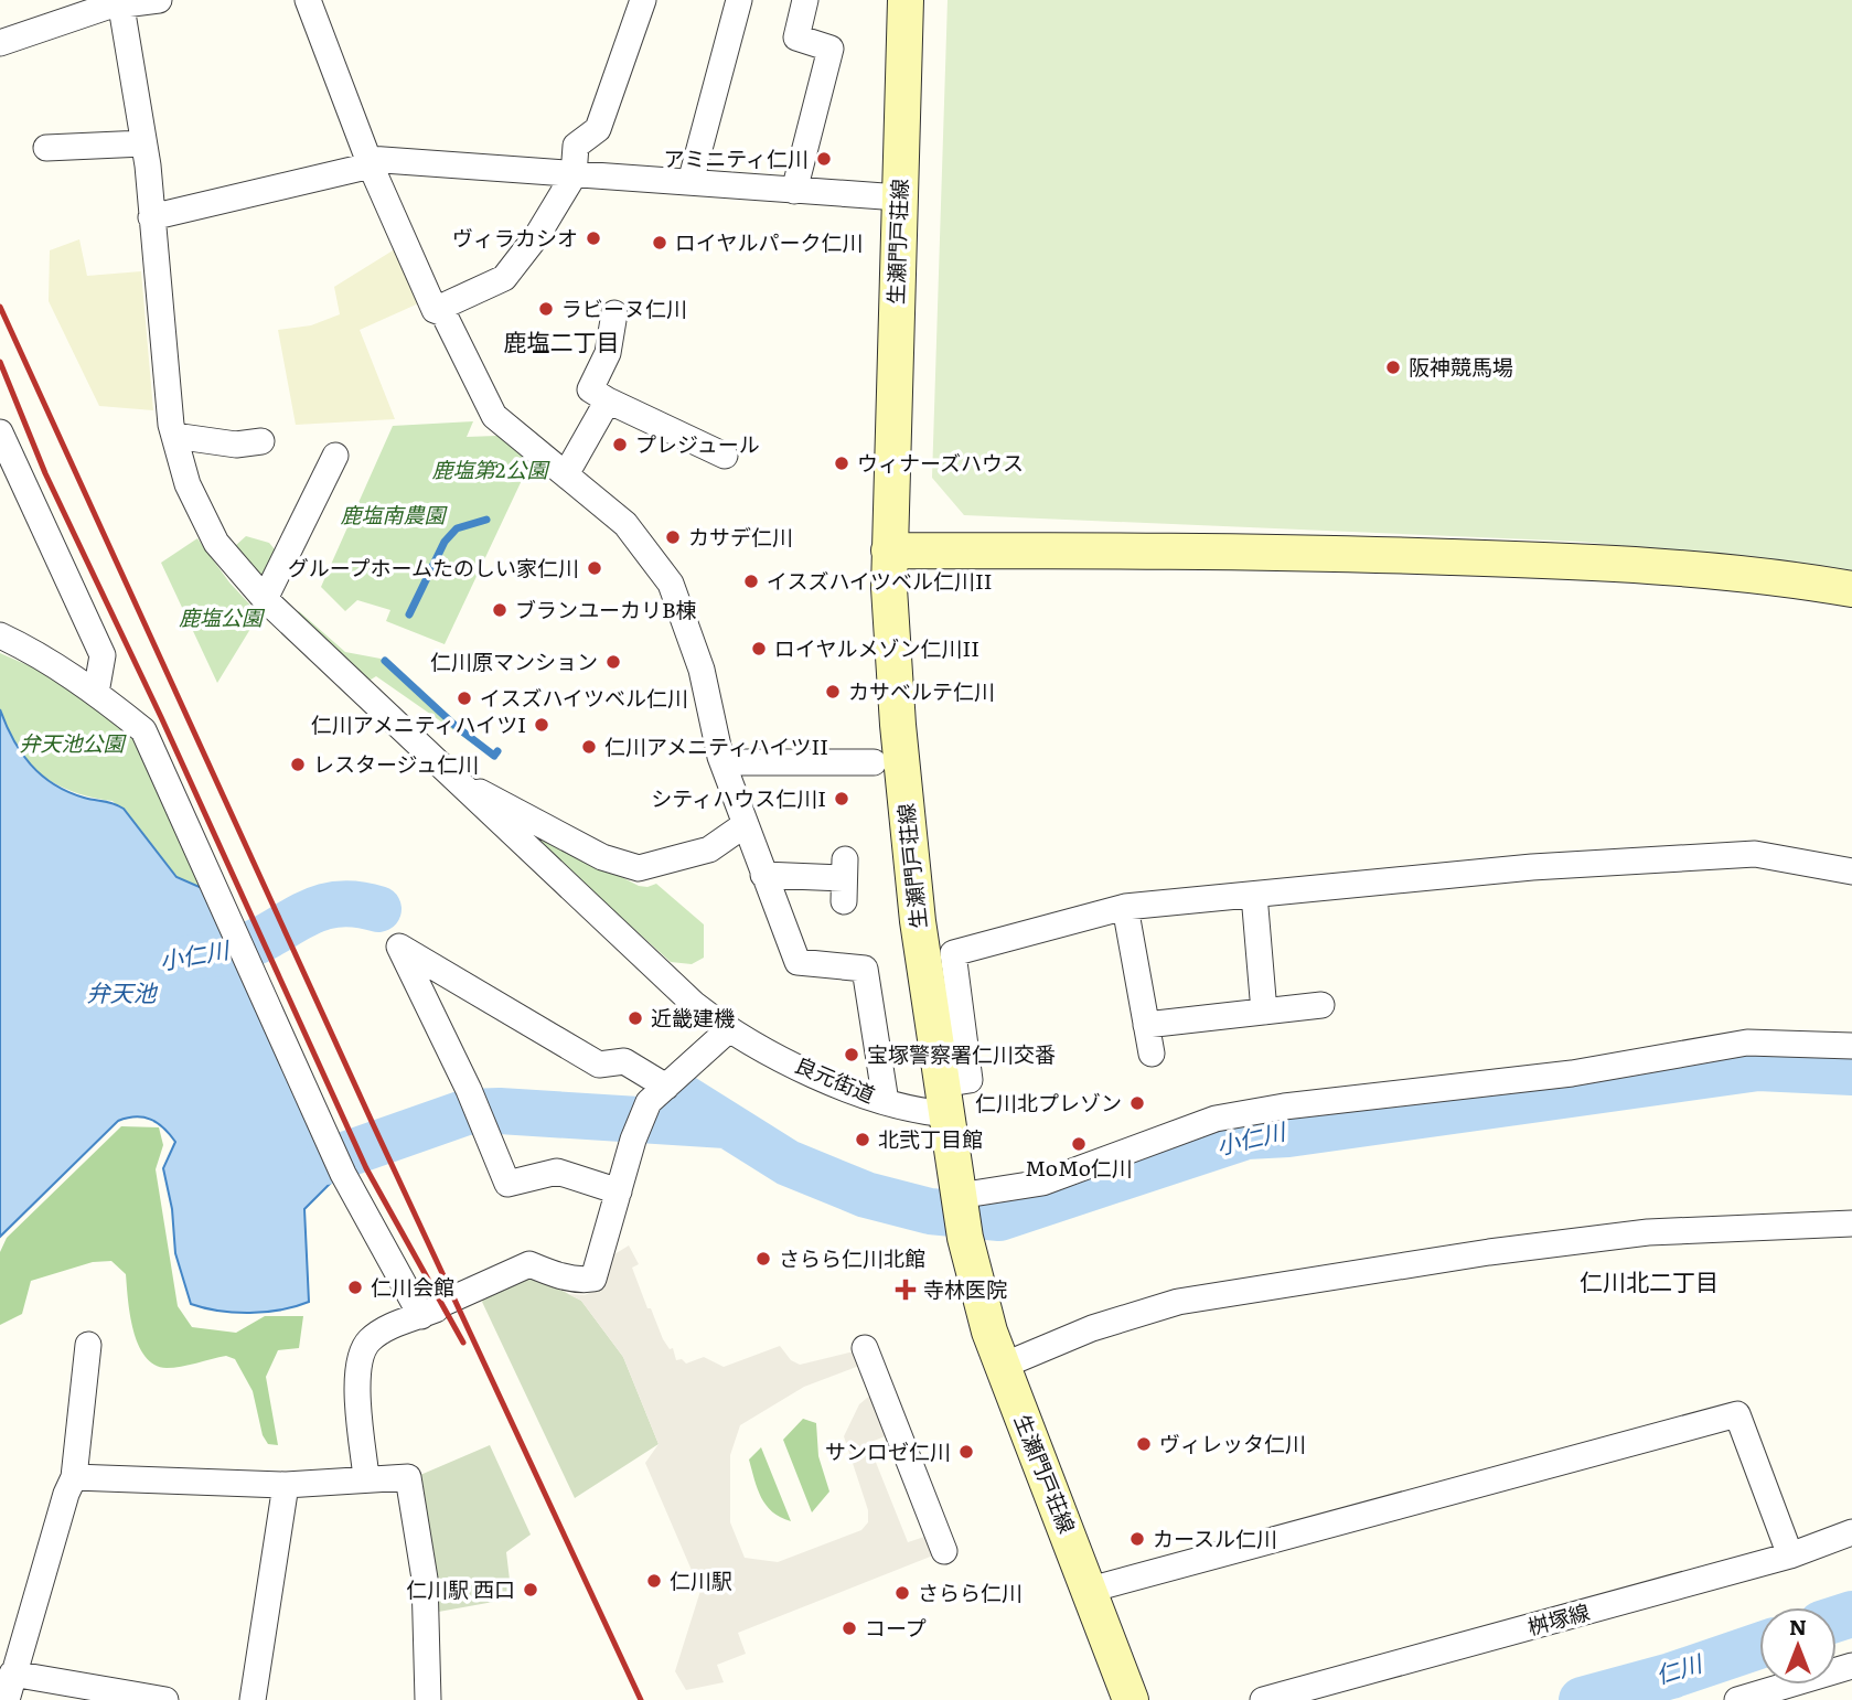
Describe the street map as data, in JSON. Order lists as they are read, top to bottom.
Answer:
{
  "streets": {
    "main road": ["生瀬門戸荘線"],
    "street": ["良元街道", "桝塚線"]
  },
  "crossings": [
    ["生瀬門戸荘線", "良元街道"]
  ],
  "districts": ["鹿塩二丁目", "仁川北二丁目"],
  "water": ["小仁川", "弁天池", "仁川"],
  "parks": [
    "鹿塩第2公園",
    "鹿塩南農園",
    "鹿塩公園",
    "弁天池公園"
  ],
  "places": {
    "other": [
      "アミニティ仁川",
      "ヴィラカシオ",
      "ロイヤルパーク仁川",
      "ラビーヌ仁川",
      "阪神競馬場",
      "プレジュール",
      "ウィナーズハウス",
      "カサデ仁川",
      "グループホームたのしい家仁川",
      "イスズハイツベル仁川II",
      "ブランユーカリB棟",
      "ロイヤルメゾン仁川II",
      "仁川原マンション",
      "カサベルテ仁川",
      "イスズハイツベル仁川",
      "仁川アメニティハイツI",
      "仁川アメニティハイツII",
      "レスタージュ仁川",
      "シティハウス仁川I",
      "近畿建機",
      "宝塚警察署仁川交番",
      "仁川北プレゾン",
      "北弐丁目館",
      "MoMo仁川",
      "さらら仁川北館",
      "仁川会館",
      "ヴィレッタ仁川",
      "サンロゼ仁川",
      "カースル仁川",
      "仁川駅",
      "仁川駅 西口",
      "さらら仁川",
      "コープ"
    ],
    "health": ["寺林医院"]
  },
  "north": "top"
}
